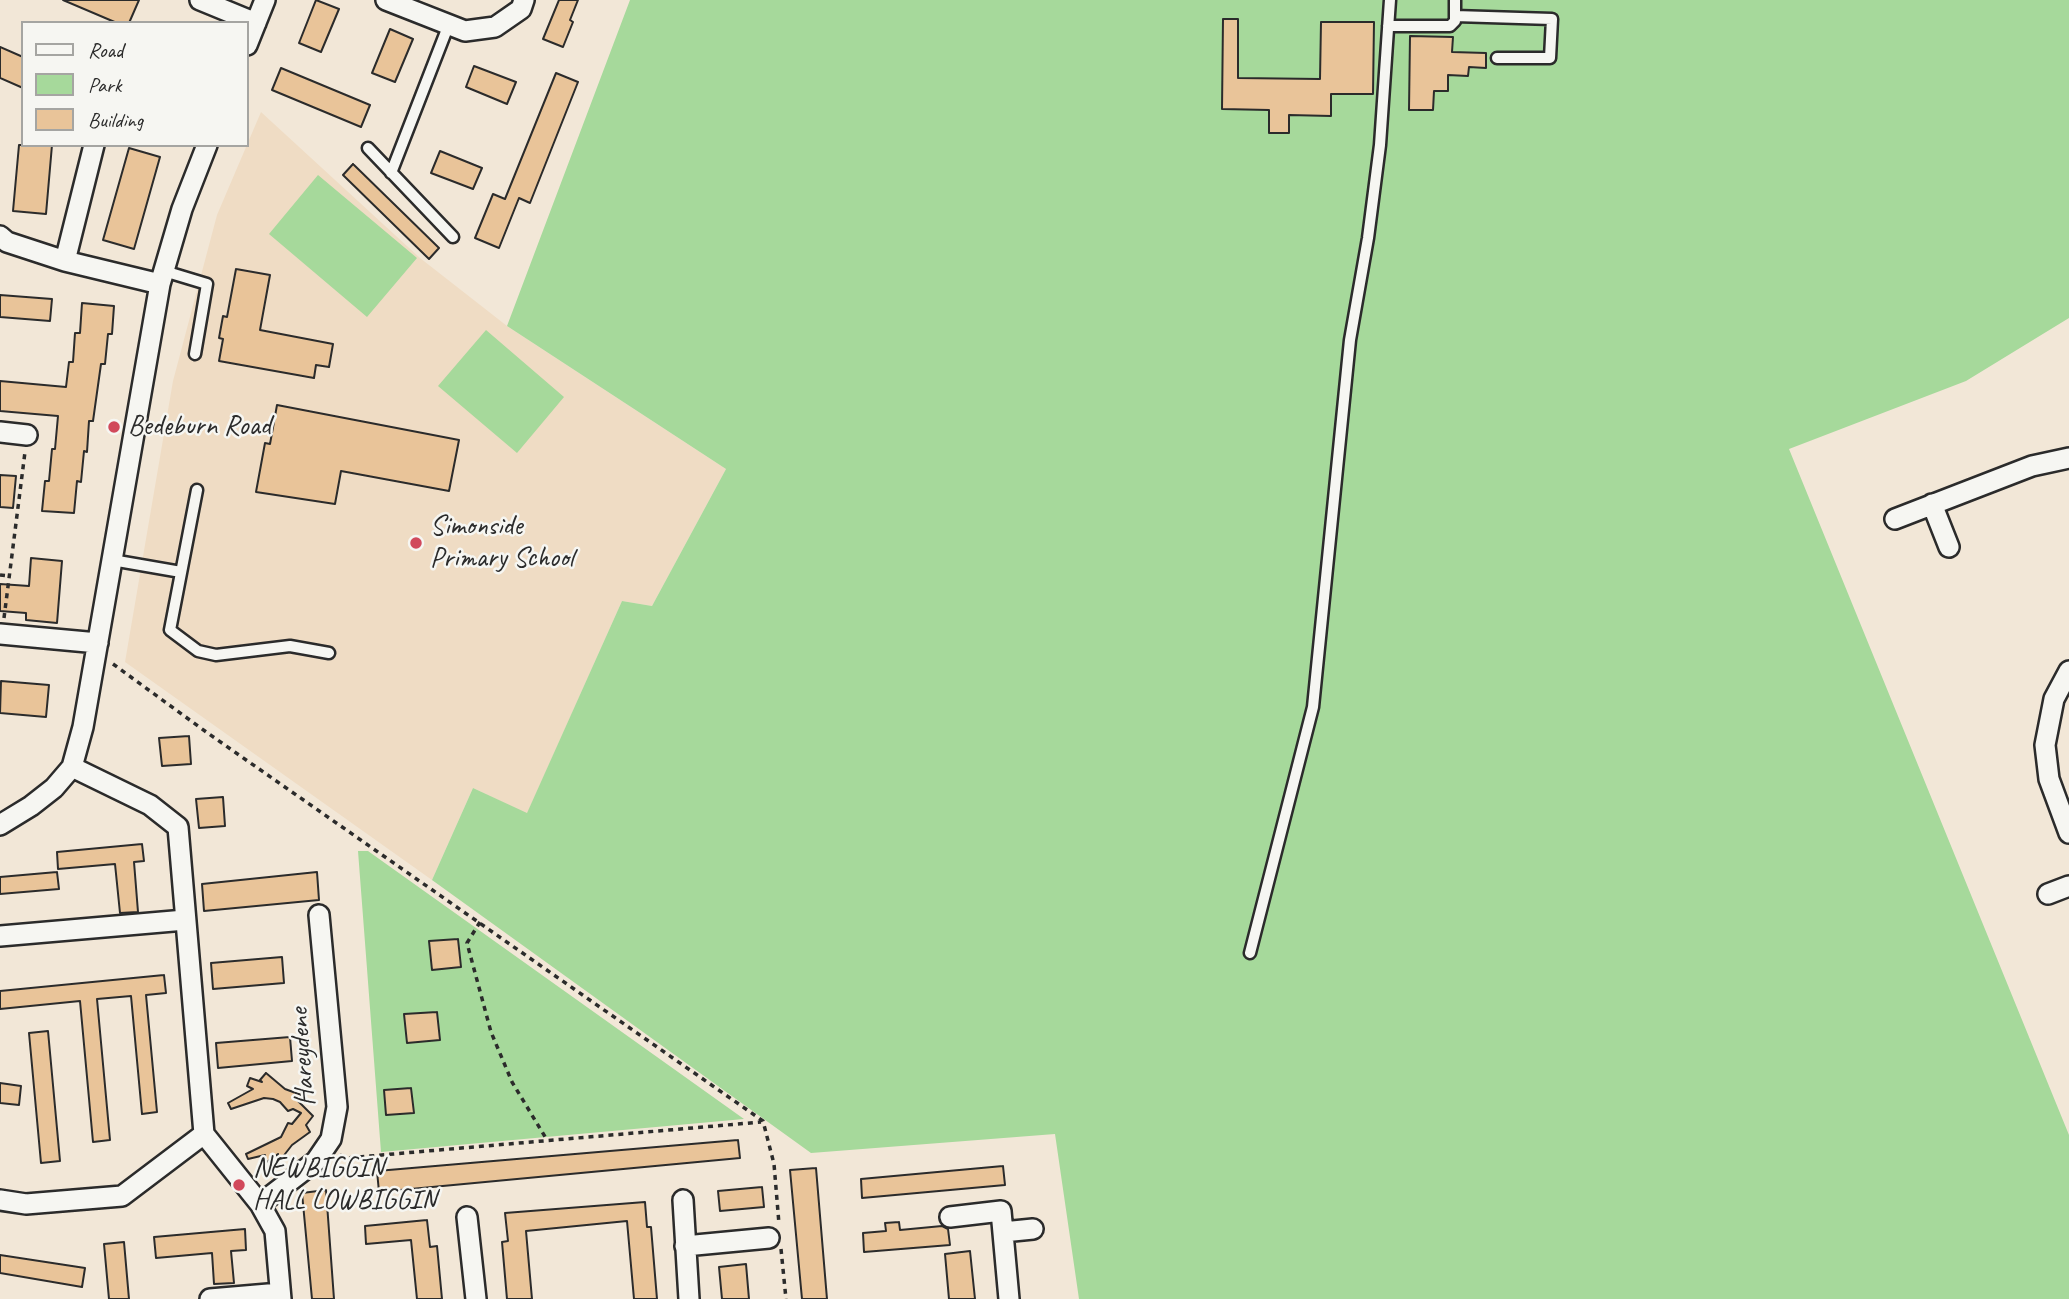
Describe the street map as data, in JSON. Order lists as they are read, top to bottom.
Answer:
{
  "streets": {
    "street": ["Hareydene"]
  },
  "places": ["Bedeburn Road", "Simonside Primary School", "NEWBIGGIN HALL LOWBIGGIN"],
  "legend": ["Road", "Park", "Building"]
}
